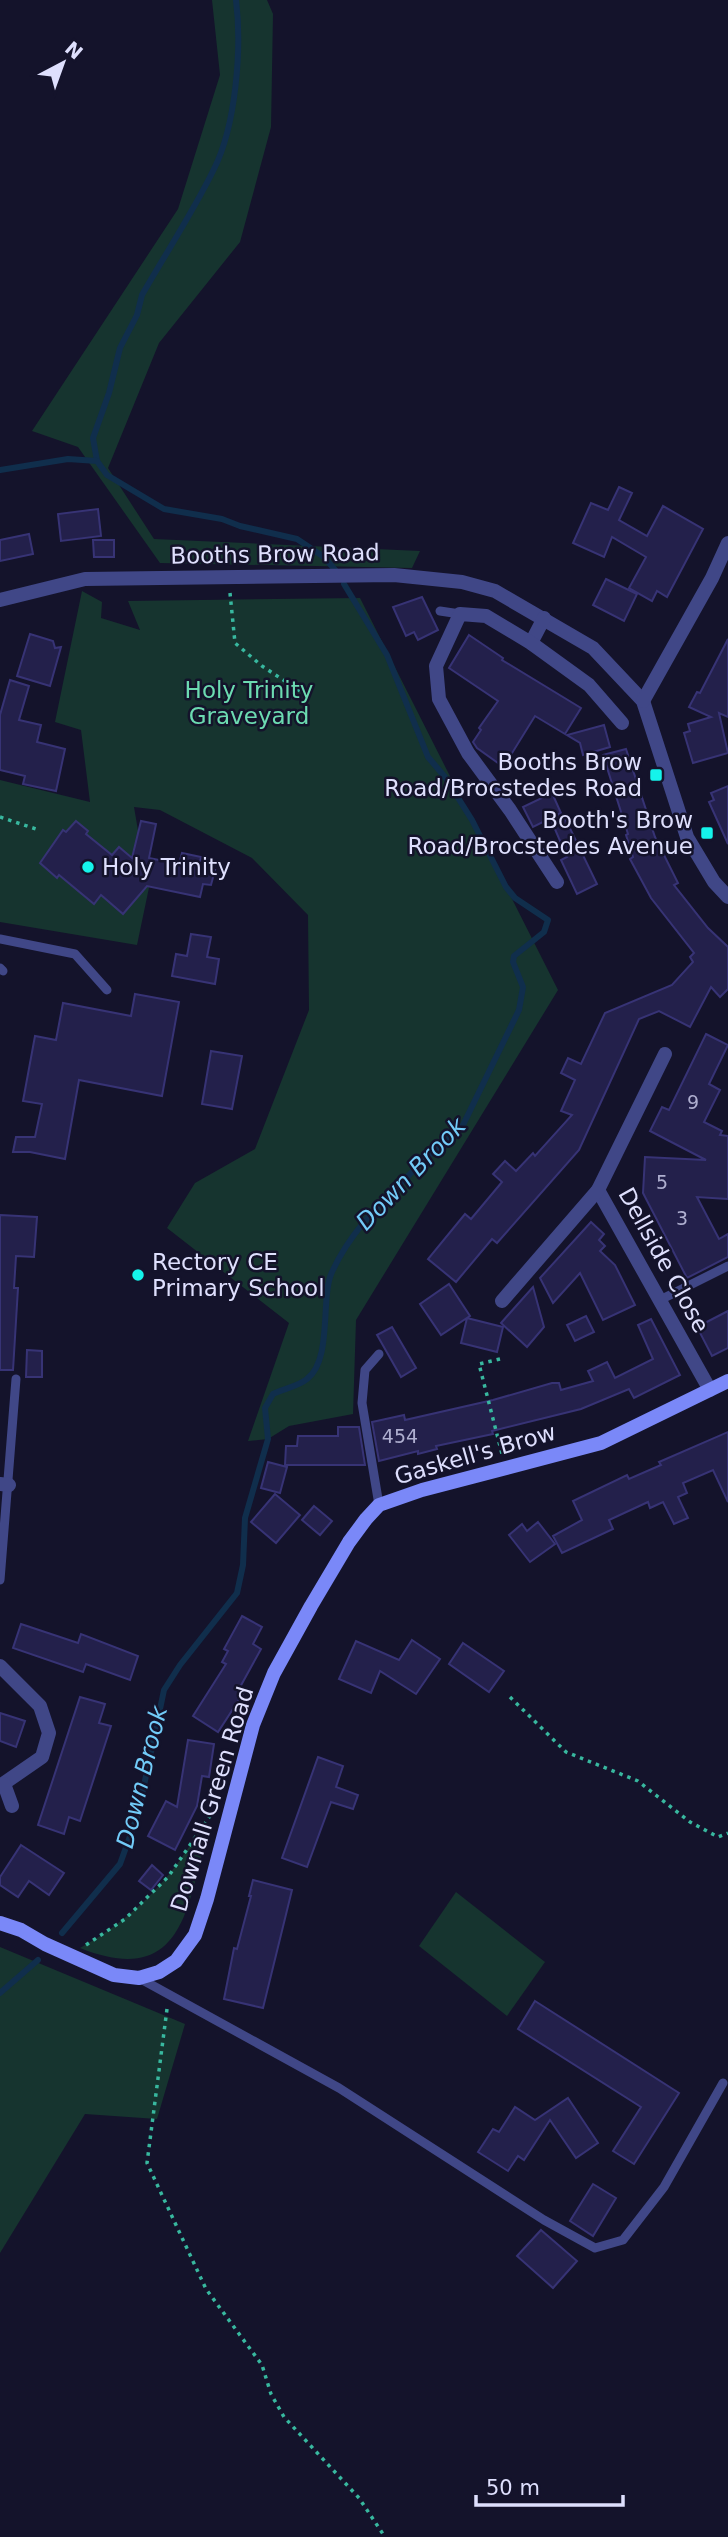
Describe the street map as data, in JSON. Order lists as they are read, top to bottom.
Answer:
{
  "streets": {
    "main road": ["Gaskell's Brow", "Downall Green Road"],
    "street": ["Booths Brow Road", "Dellside Close"]
  },
  "crossings": [
    ["Dellside Close", "Gaskell's Brow"],
    ["Gaskell's Brow", "Downall Green Road"]
  ],
  "water": ["Down Brook"],
  "parks": ["Holy Trinity Graveyard"],
  "places": {
    "transit": ["Booths Brow Road/Brocstedes Road", "Booth's Brow Road/Brocstedes Avenue"],
    "other": ["Holy Trinity", "Rectory CE Primary School"]
  },
  "house_numbers": [
    "9",
    "5",
    "3",
    "454"
  ],
  "scale_bar": "50 m",
  "north": "top right"
}
